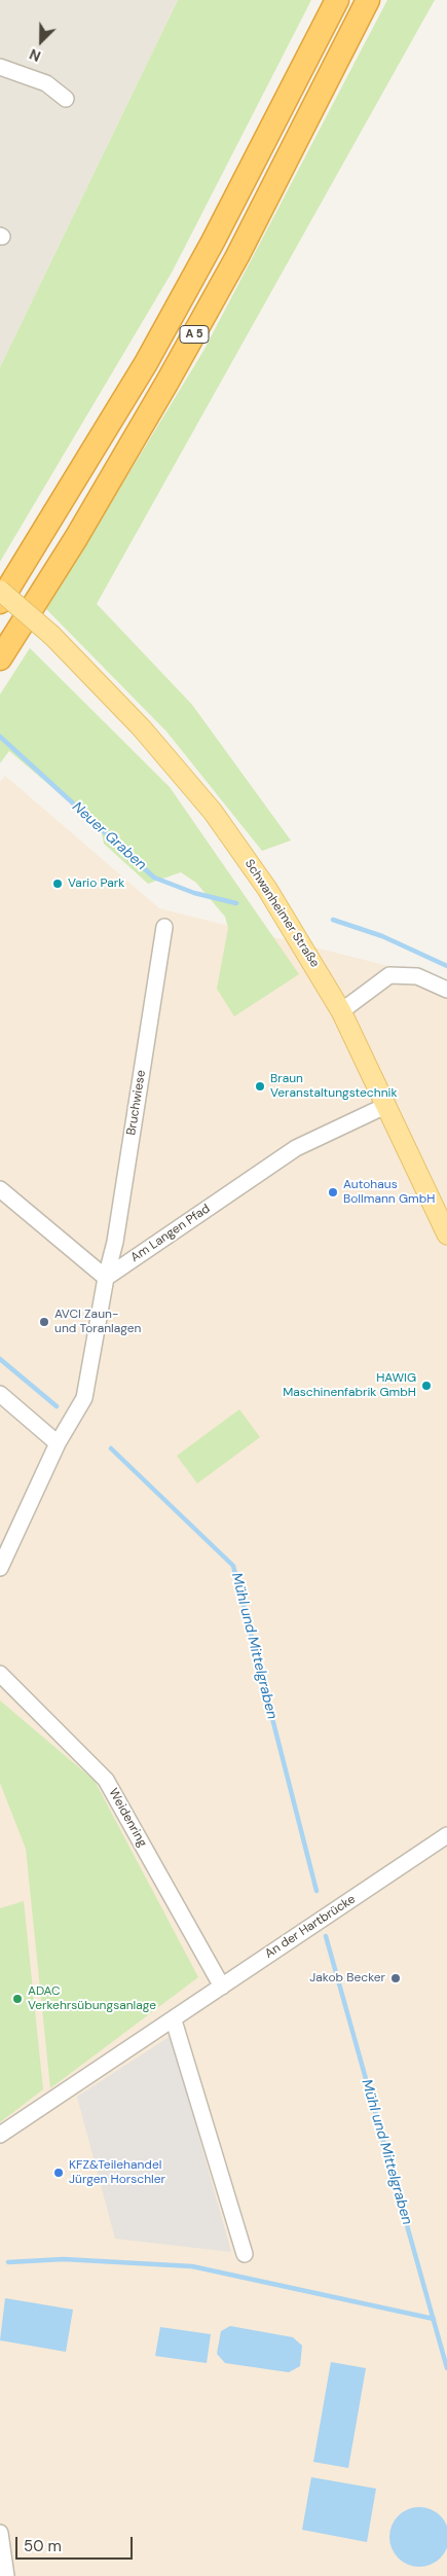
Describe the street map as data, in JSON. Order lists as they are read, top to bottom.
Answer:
{
  "streets": {
    "highway": ["A 5"],
    "main road": ["Schwanheimer Straße"],
    "street": [
      "Bruchwiese",
      "Am Langen Pfad",
      "Weidenring",
      "An der Hartbrücke"
    ]
  },
  "crossings": [
    ["Schwanheimer Straße", "Am Langen Pfad"],
    ["Bruchwiese", "Am Langen Pfad"],
    ["Weidenring", "An der Hartbrücke"]
  ],
  "water": ["Neuer Graben", "Mühl und Mittelgraben"],
  "places": [
    "Vario Park",
    "Braun Veranstaltungstechnik",
    "Autohaus Bollmann GmbH",
    "AVCI Zaun- und Toranlagen",
    "HAWIG Maschinenfabrik GmbH",
    "Jakob Becker",
    "ADAC Verkehrsübungsanlage",
    "KFZ&Teilehandel Jürgen Horschler"
  ],
  "scale_bar": "50 m",
  "north": "bottom left"
}
